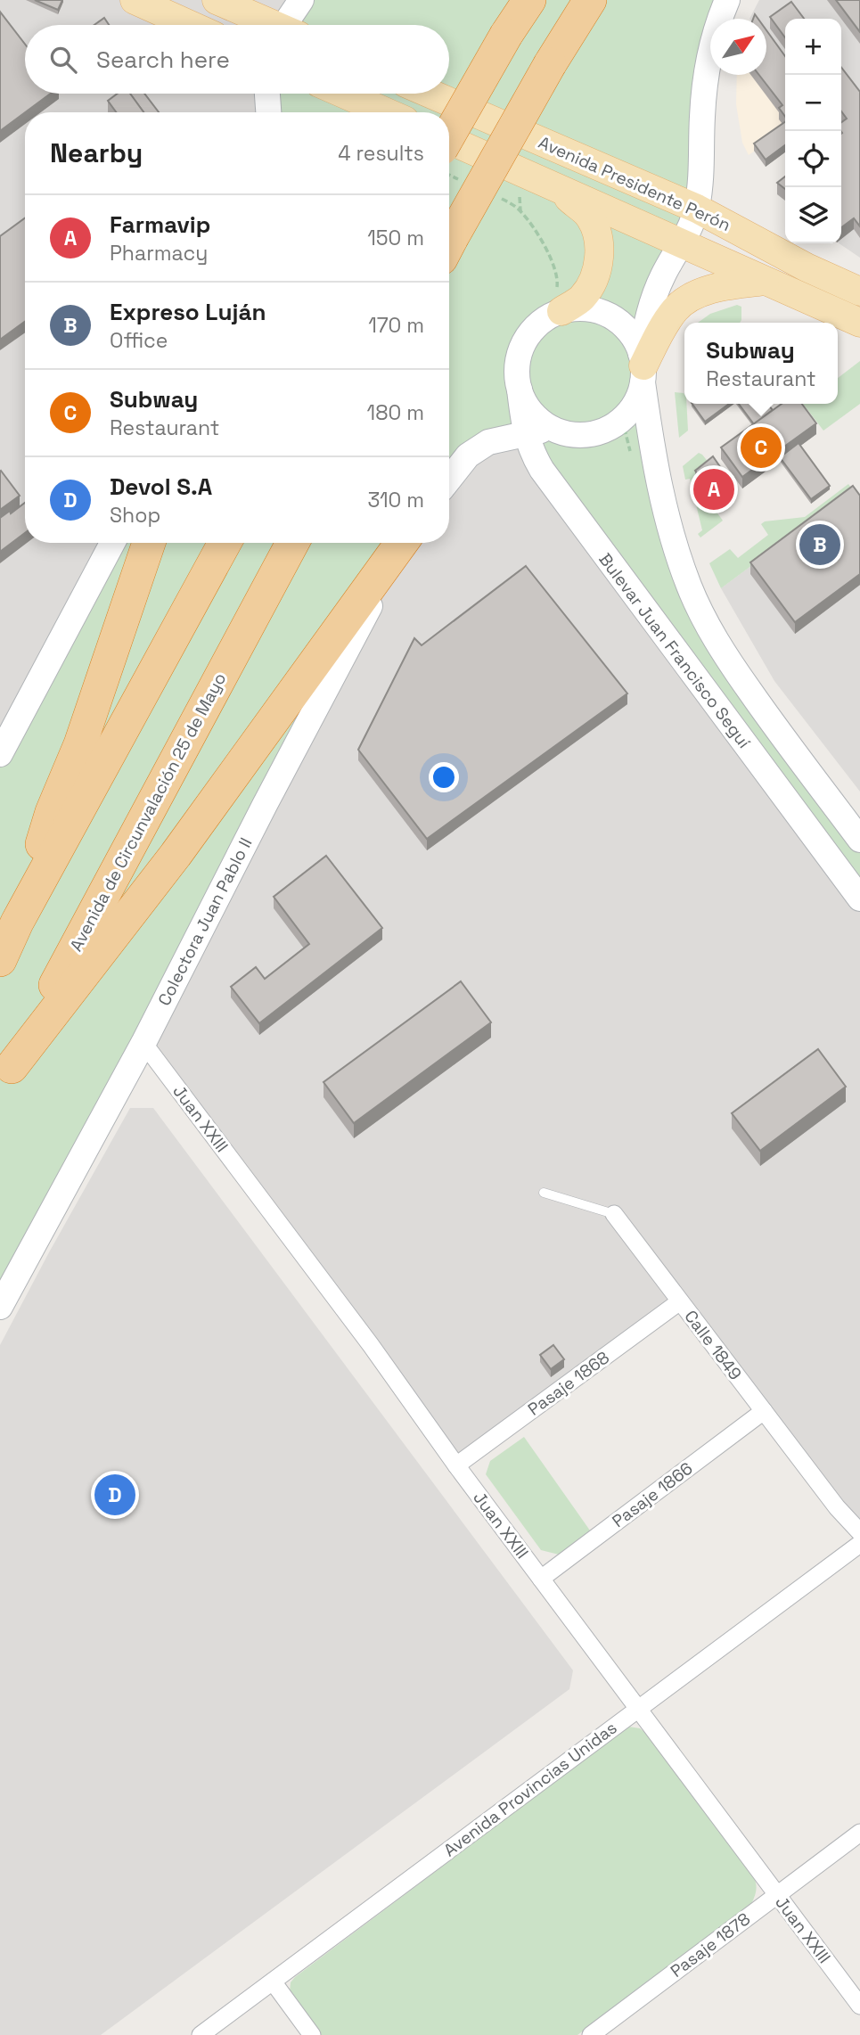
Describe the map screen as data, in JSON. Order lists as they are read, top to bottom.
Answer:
{
  "streets": {
    "highway": ["Avenida de Circunvalación 25 de Mayo"],
    "main road": ["Avenida Presidente Perón", "Bulevar Juan Francisco Seguí", "Colectora Juan Pablo II"],
    "street": [
      "Juan XXIII",
      "Calle 1849",
      "Pasaje 1868",
      "Pasaje 1866",
      "Avenida Provincias Unidas",
      "Pasaje 1878"
    ]
  },
  "crossings": [
    ["Colectora Juan Pablo II", "Juan XXIII"],
    ["Juan XXIII", "Pasaje 1868"],
    ["Juan XXIII", "Pasaje 1866"],
    ["Juan XXIII", "Avenida Provincias Unidas"],
    ["Juan XXIII", "Pasaje 1878"],
    ["Calle 1849", "Pasaje 1868"],
    ["Calle 1849", "Pasaje 1866"]
  ],
  "north": "top right",
  "page": {
    "map_buttons": ["+", "−"],
    "search": "Search here",
    "heading": ["Nearby", "4 results"],
    "list": [
      {
        "mark": "A",
        "name": "Farmavip",
        "note": "Pharmacy",
        "value": "150 m"
      },
      {
        "mark": "B",
        "name": "Expreso Luján",
        "note": "Office",
        "value": "170 m"
      },
      {
        "mark": "C",
        "name": "Subway",
        "note": "Restaurant",
        "value": "180 m"
      },
      {
        "mark": "D",
        "name": "Devol S.A",
        "note": "Shop",
        "value": "310 m"
      }
    ],
    "popup": ["Subway", "Restaurant"],
    "pins": [
      "C",
      "A",
      "B",
      "D"
    ]
  }
}
